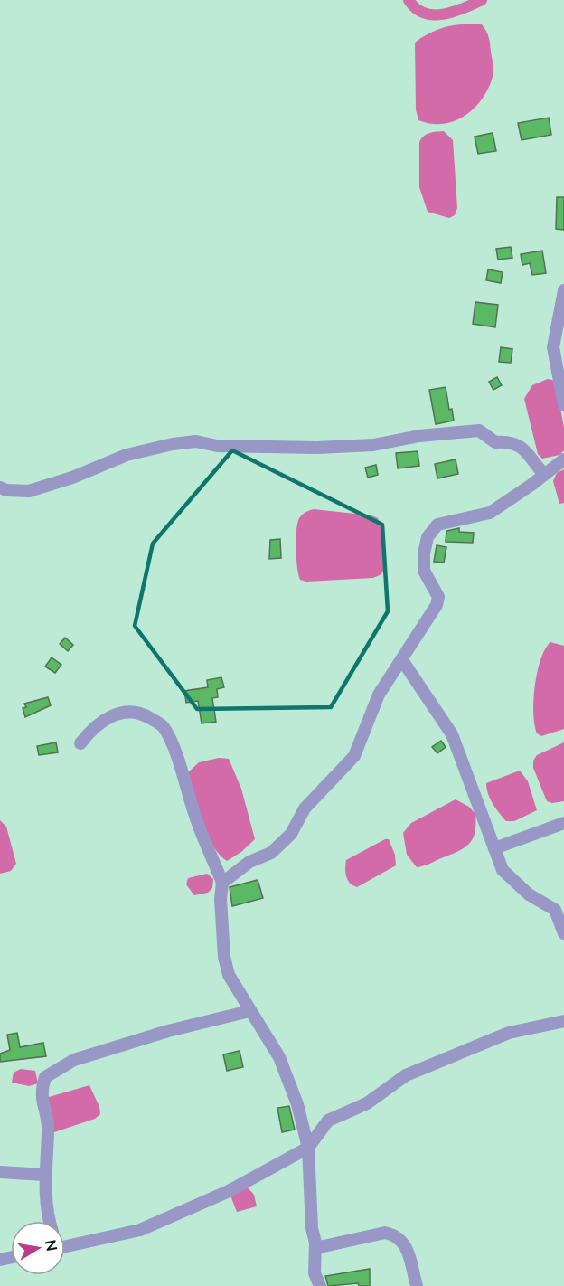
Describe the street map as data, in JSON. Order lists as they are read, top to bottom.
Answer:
{
  "north": "right"
}
